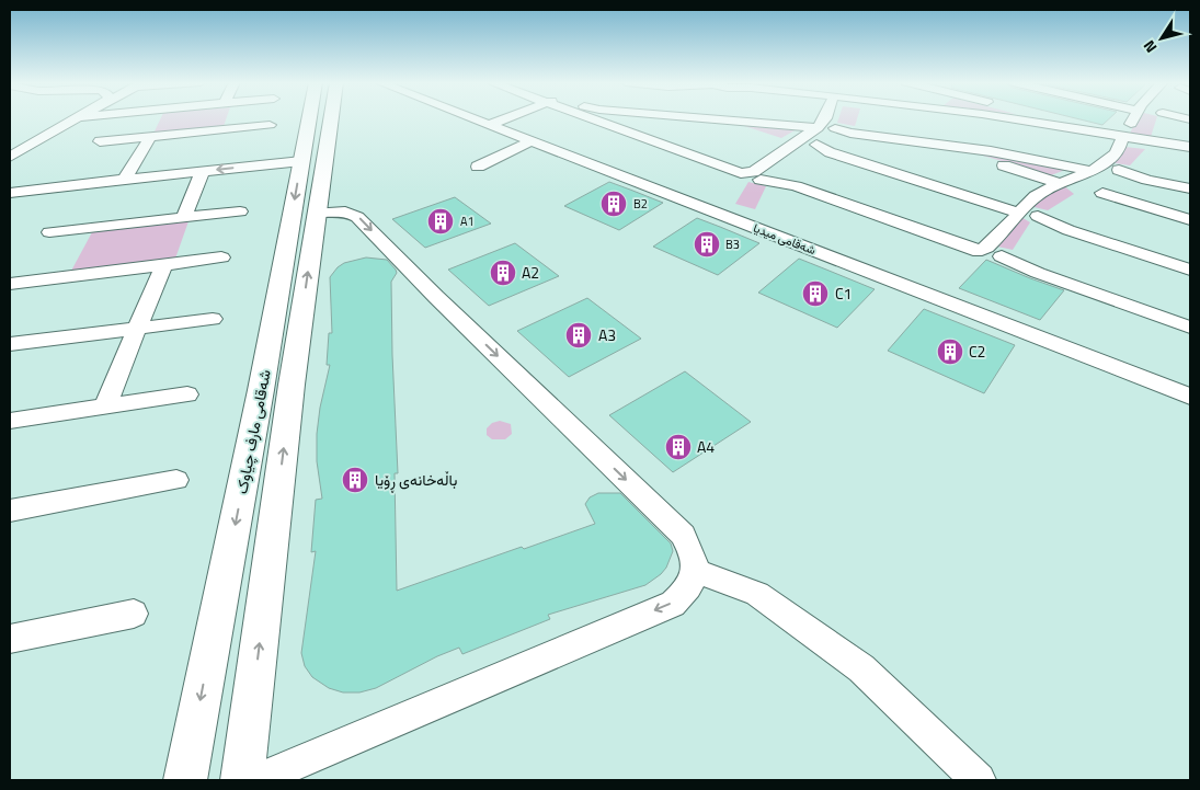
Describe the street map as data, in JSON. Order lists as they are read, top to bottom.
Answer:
{
  "streets": {
    "street": ["شەقامی میدیا", "شەقامی مارف چیاوک"]
  },
  "places": {
    "building": [
      "B2",
      "A1",
      "B3",
      "A2",
      "C1",
      "A3",
      "C2",
      "A4",
      "باڵەخانەی ڕۆیا"
    ]
  },
  "north": "bottom left"
}
